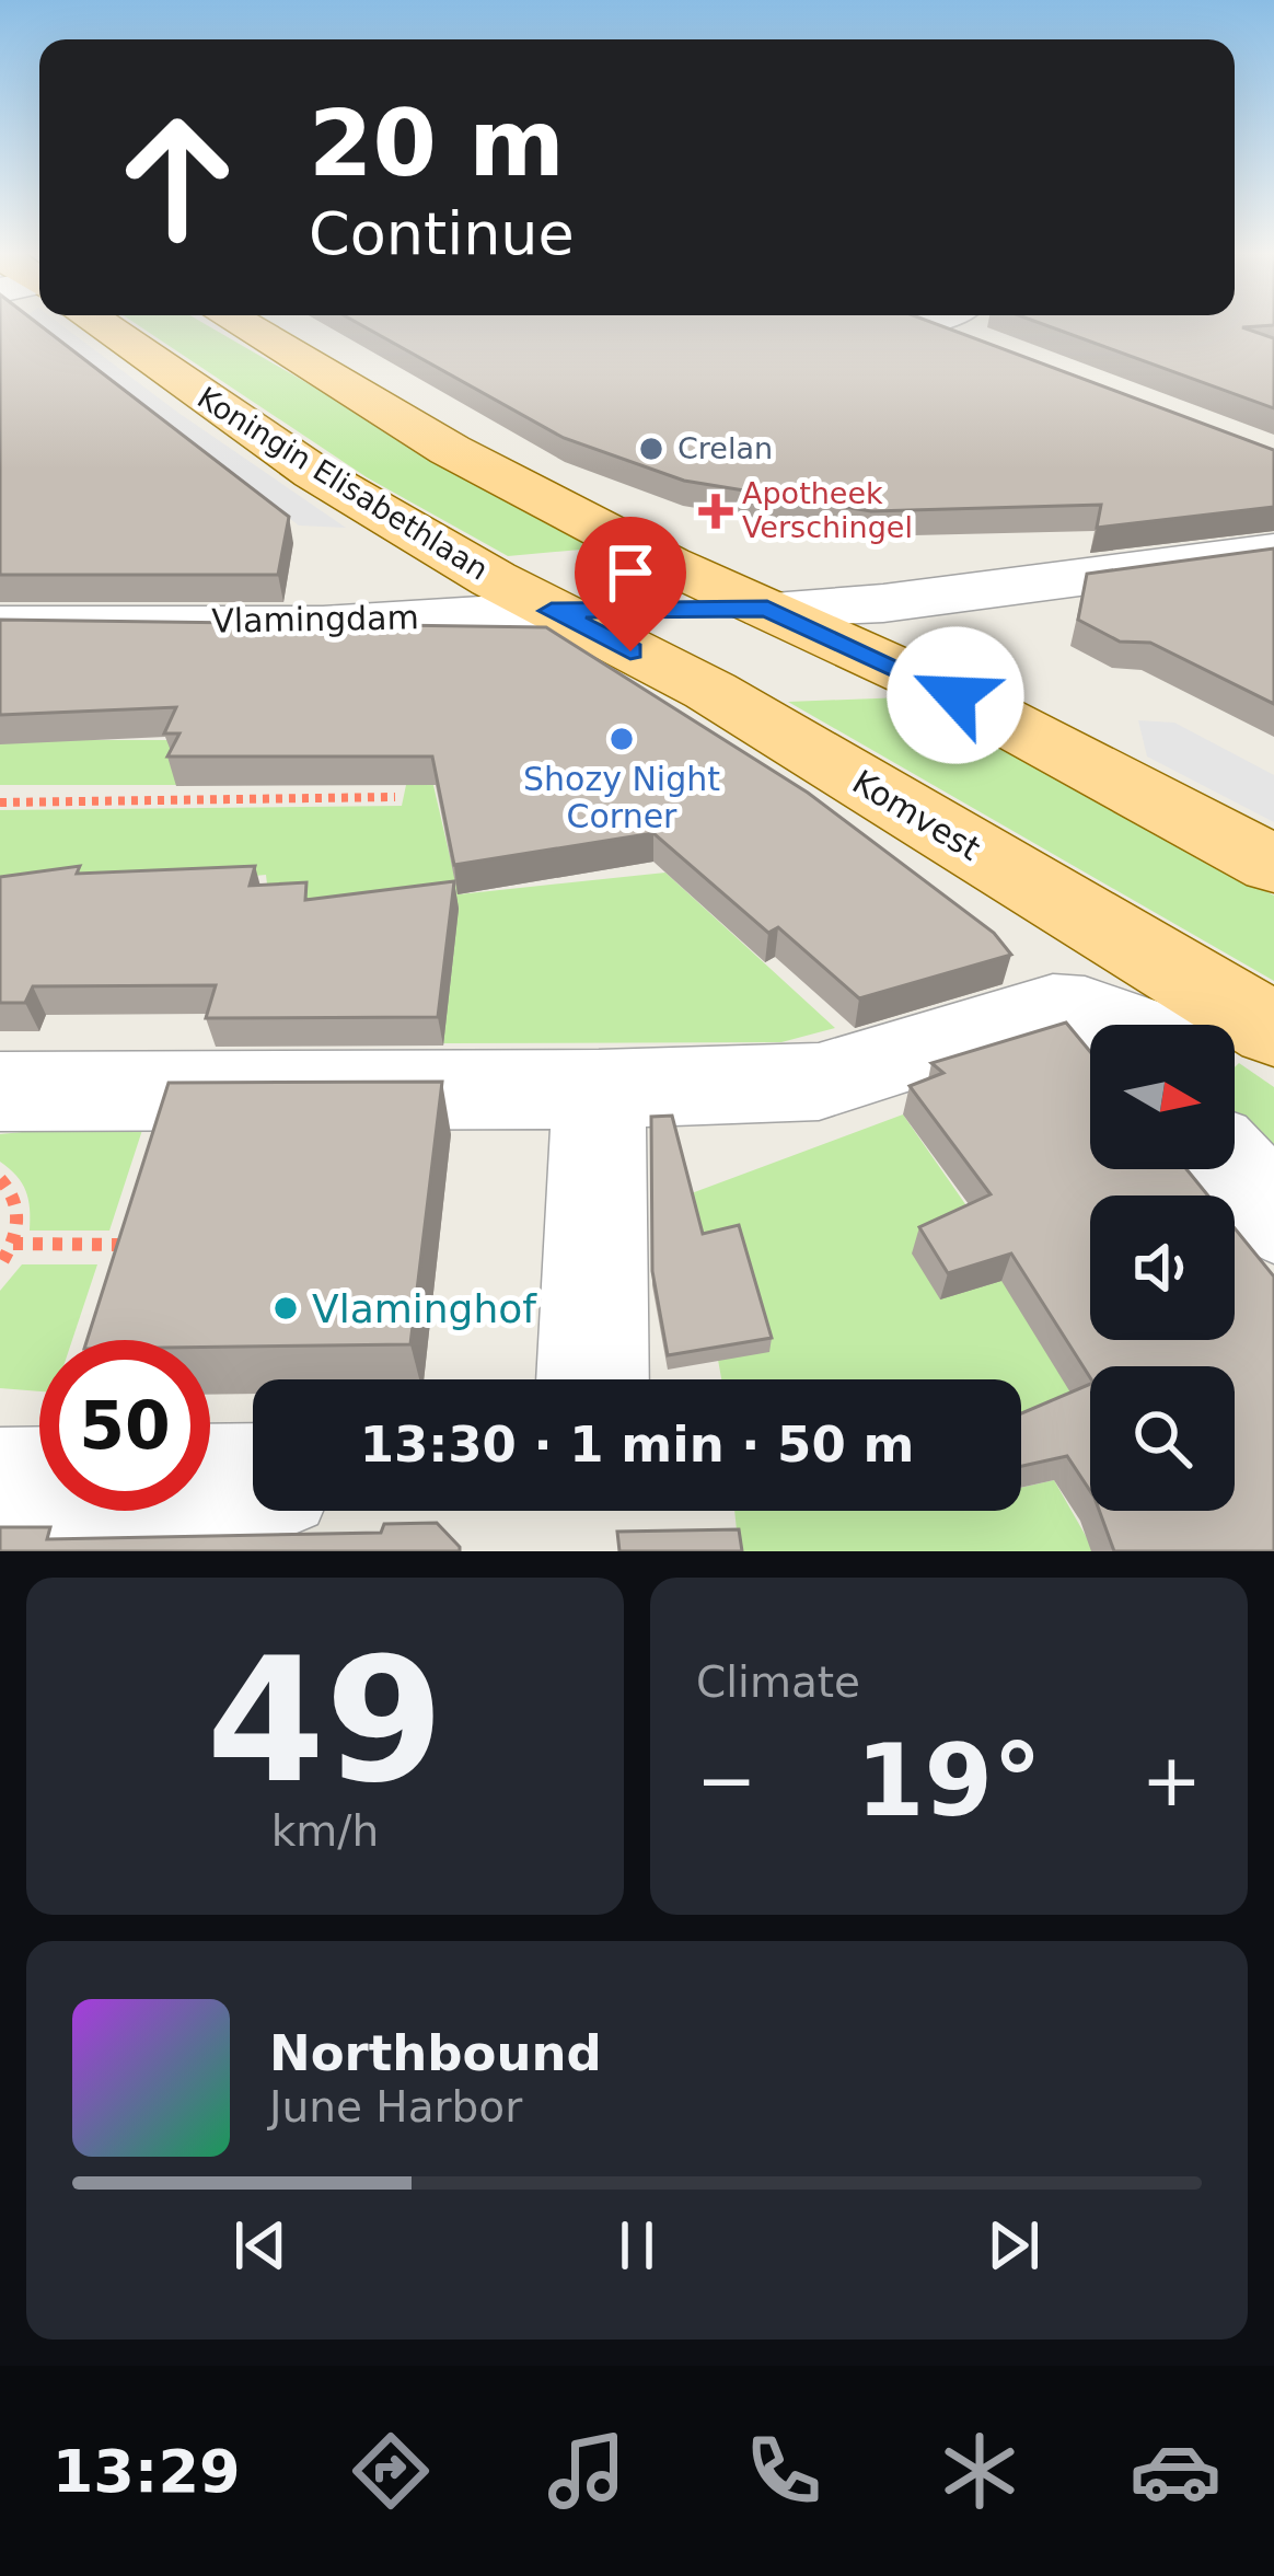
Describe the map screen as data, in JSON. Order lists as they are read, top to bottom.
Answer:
{
  "streets": {
    "main road": ["Koningin Elisabethlaan", "Komvest"],
    "street": ["Vlamingdam"]
  },
  "crossings": [
    ["Koningin Elisabethlaan", "Vlamingdam"],
    ["Koningin Elisabethlaan", "Komvest"],
    ["Vlamingdam", "Komvest"]
  ],
  "places": {
    "other": ["Crelan", "Shozy Night Corner", "Vlaminghof"],
    "health": ["Apotheek Verschingel"]
  },
  "north": "right",
  "page": {
    "turn": ["20 m", "Continue"],
    "limit": "50",
    "trip": "13:30 · 1 min · 50 m",
    "tile": [
      ["49", "km/h"],
      "Climate"
    ],
    "heat": ["−", "19°", "+"],
    "song": ["Northbound", "June Harbor"],
    "tabs": "13:29"
  }
}
